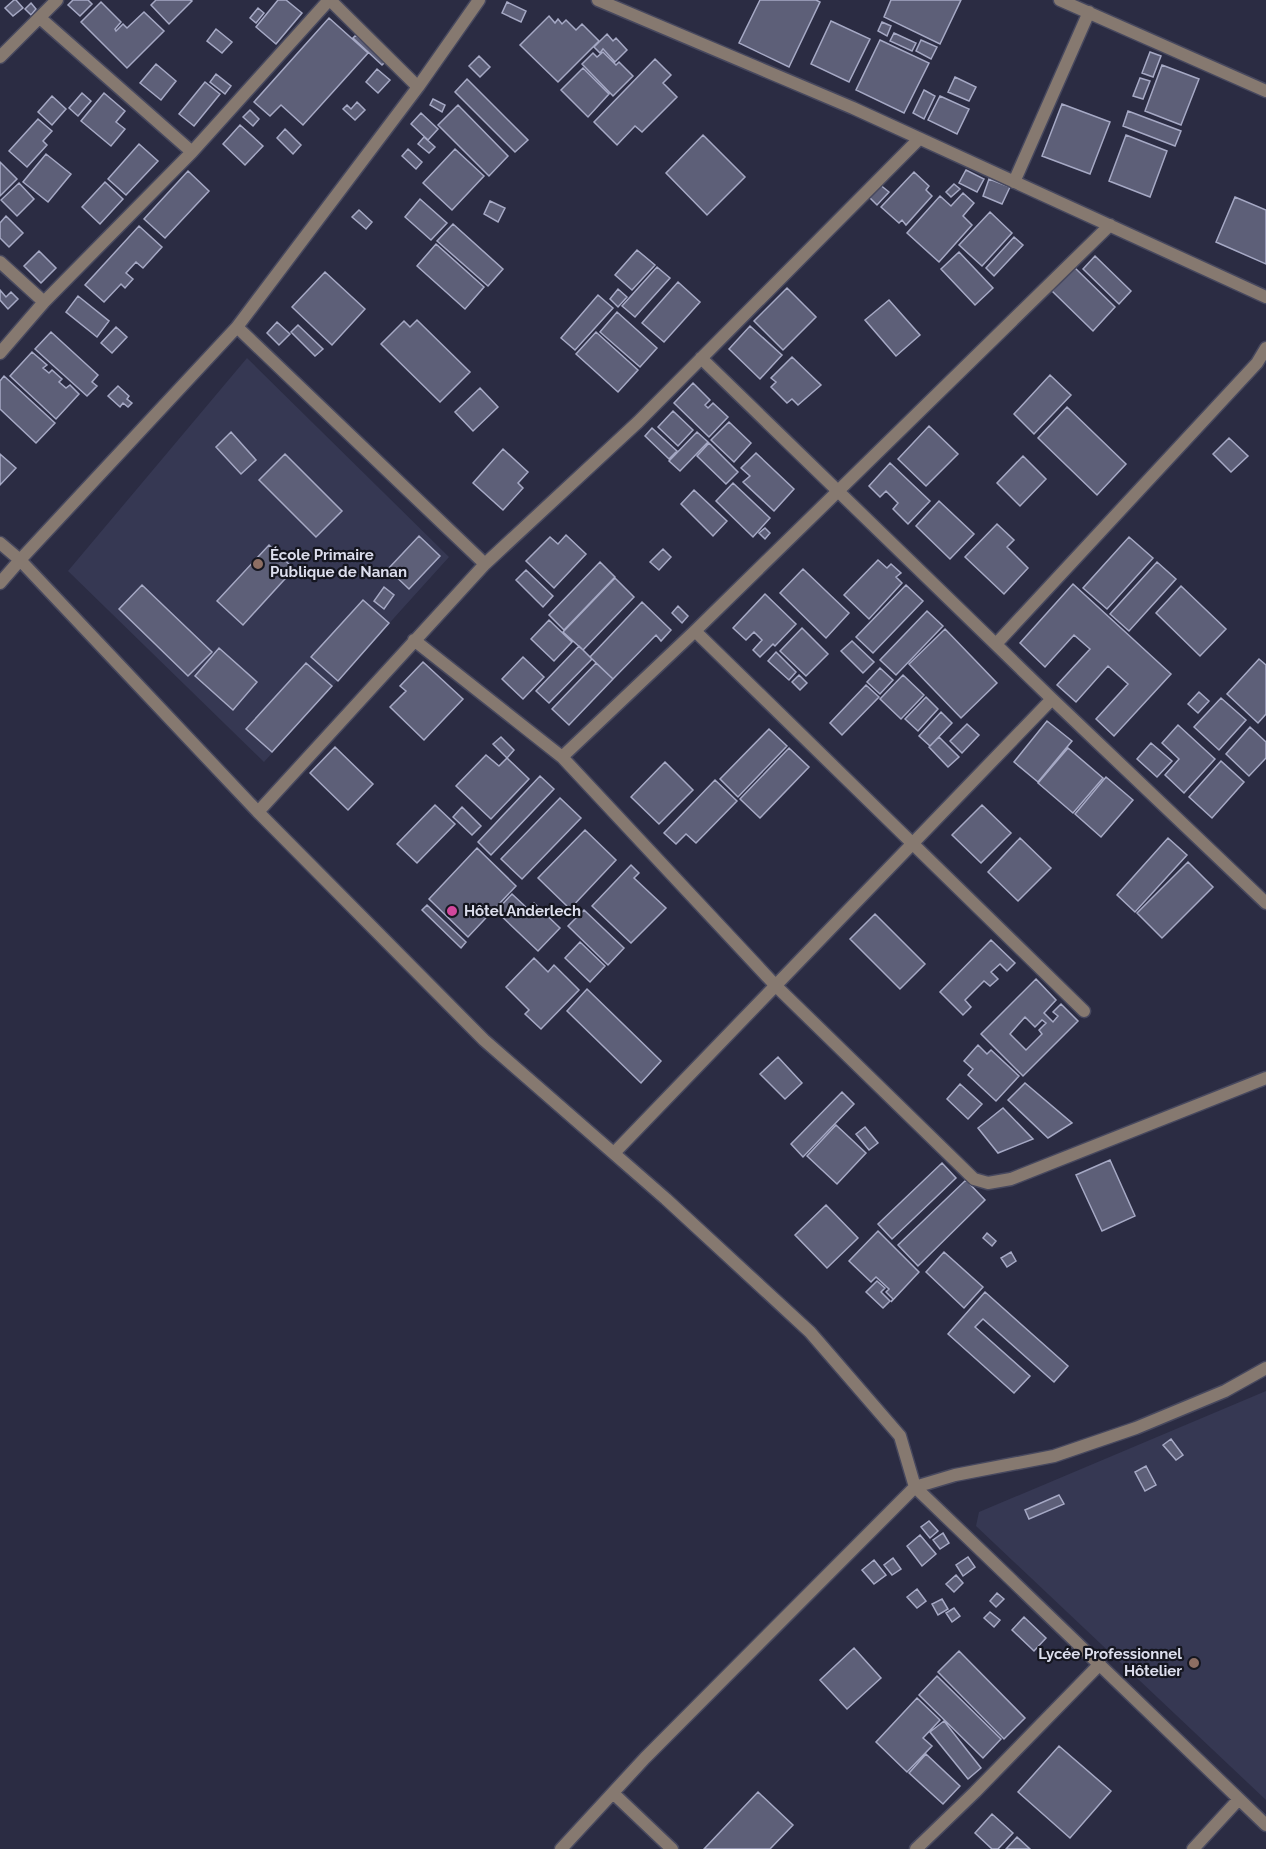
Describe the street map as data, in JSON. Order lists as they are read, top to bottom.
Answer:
{
  "places": ["École Primaire Publique de Nanan", "Hôtel Anderlech", "Lycée Professionnel Hôtelier"]
}
